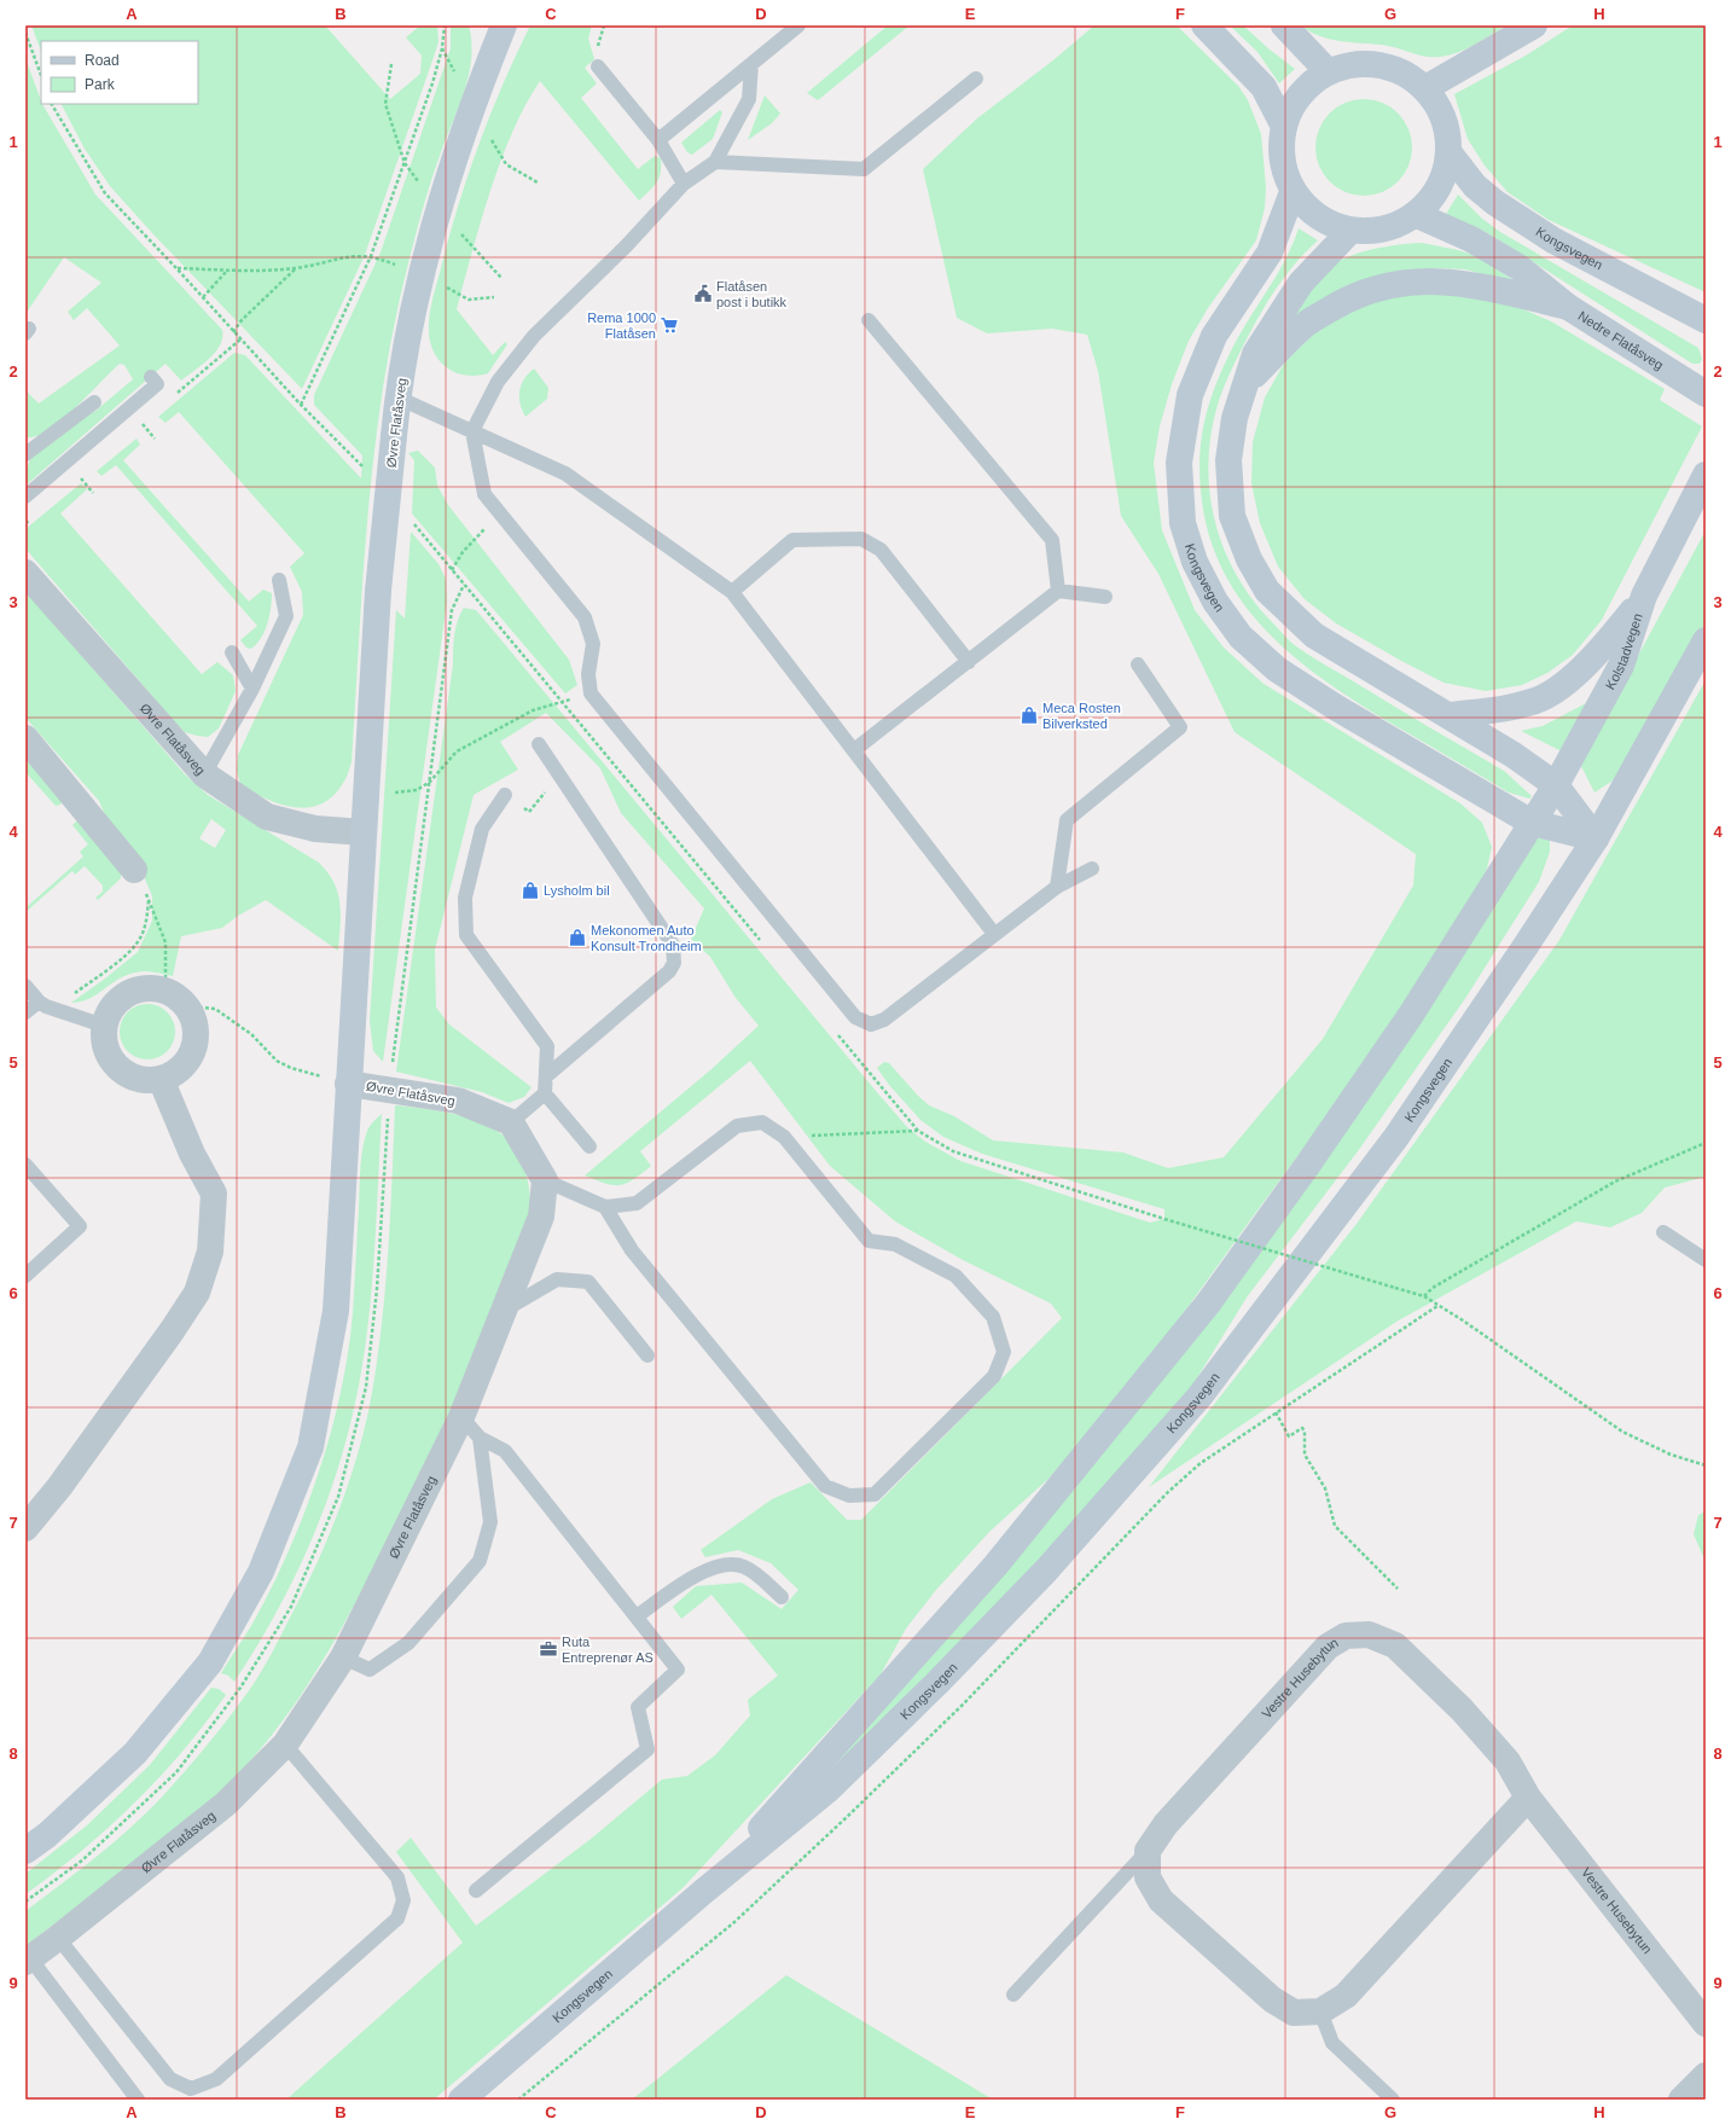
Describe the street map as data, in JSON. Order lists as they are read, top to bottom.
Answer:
{
  "streets": {
    "street": [
      "Kongsvegen",
      "Nedre Flatåsveg",
      "Øvre Flatåsveg",
      "Kolstadvegen",
      "Vestre Husebytun"
    ]
  },
  "crossings": [
    ["Kongsvegen", "Kolstadvegen"]
  ],
  "places": {
    "public building": ["Flatåsen post i butikk"],
    "supermarket": ["Rema 1000 Flatåsen"],
    "shop": ["Meca Rosten Bilverksted", "Lysholm bil", "Mekonomen Auto Konsult Trondheim"],
    "office": ["Ruta Entreprenør AS"]
  },
  "legend": ["Road", "Park"],
  "grid": {
    "columns": [
      "A",
      "B",
      "C",
      "D",
      "E",
      "F",
      "G",
      "H"
    ],
    "rows": [
      "1",
      "2",
      "3",
      "4",
      "5",
      "6",
      "7",
      "8",
      "9"
    ]
  }
}
